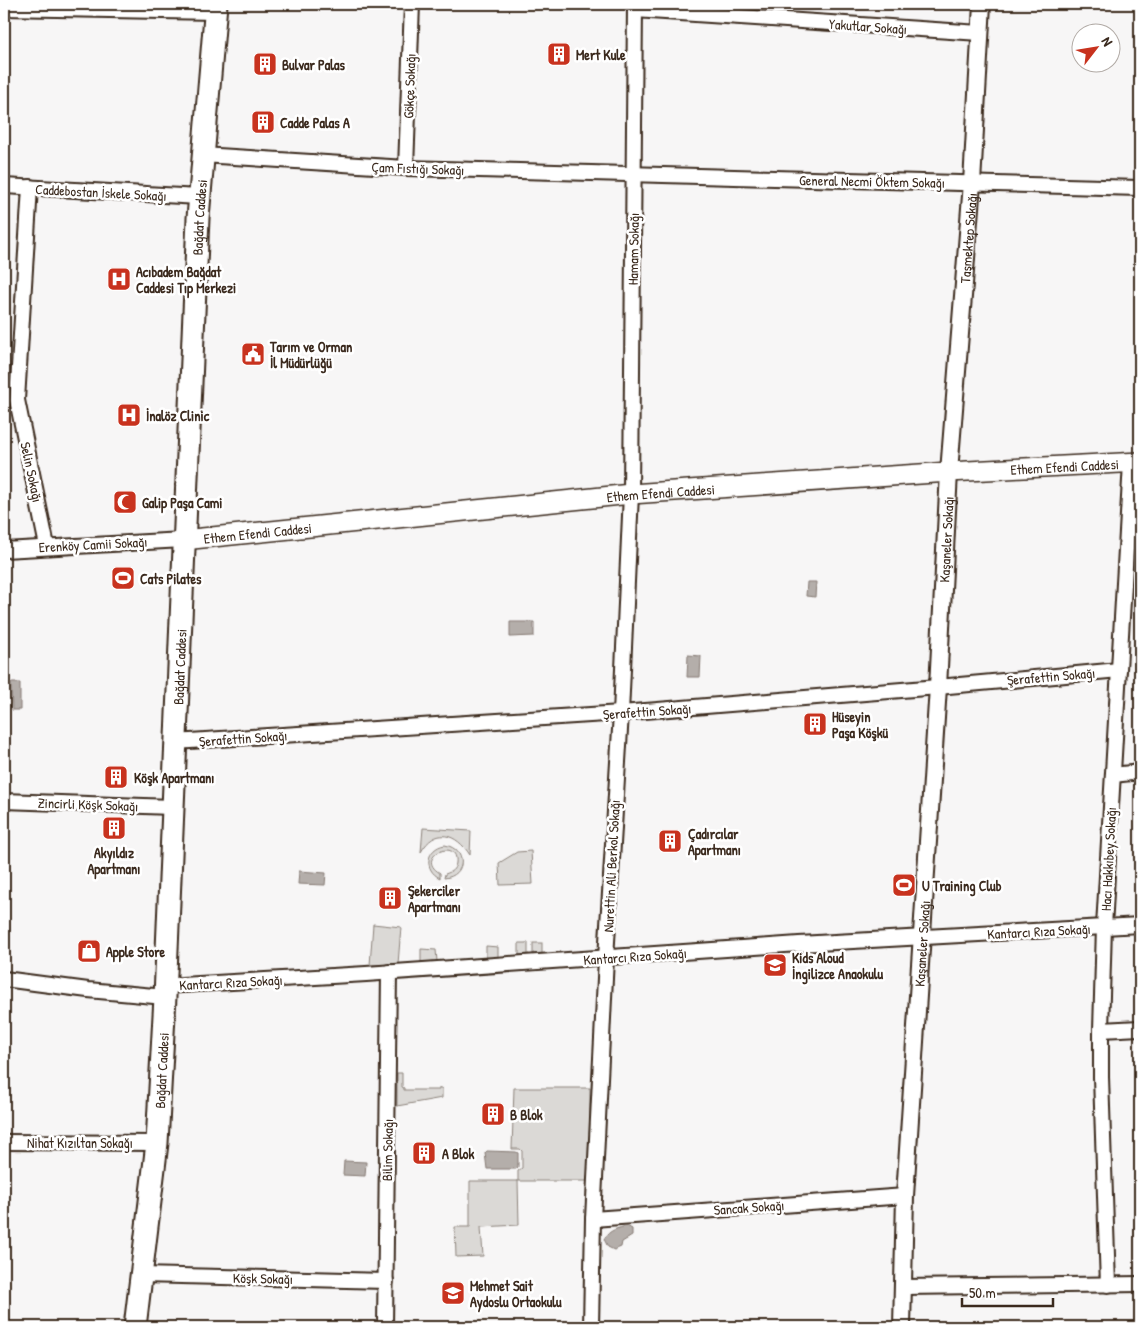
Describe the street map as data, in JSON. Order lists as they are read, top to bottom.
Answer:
{
  "streets": {
    "main road": ["Bağdat Caddesi", "Ethem Efendi Caddesi"],
    "street": [
      "Yakutlar Sokağı",
      "Gökçe Sokağı",
      "Çam Fıstığı Sokağı",
      "General Necmi Öktem Sokağı",
      "Caddebostan İskele Sokağı",
      "Taşmektep Sokağı",
      "Hamam Sokağı",
      "Selin Sokağı",
      "Kaşaneler Sokağı",
      "Erenköy Camii Sokağı",
      "Şerafettin Sokağı",
      "Zincirli Köşk Sokağı",
      "Hacı Hakkıbey Sokağı",
      "Nurettin Ali Berkol Sokağı",
      "Kantarcı Rıza Sokağı",
      "Nihat Kızıltan Sokağı",
      "Bilim Sokağı",
      "Sancak Sokağı",
      "Köşk Sokağı"
    ]
  },
  "crossings": [
    ["Yakutlar Sokağı", "Taşmektep Sokağı"],
    ["Yakutlar Sokağı", "Hamam Sokağı"],
    ["Gökçe Sokağı", "Çam Fıstığı Sokağı"],
    ["Çam Fıstığı Sokağı", "General Necmi Öktem Sokağı"],
    ["Çam Fıstığı Sokağı", "Bağdat Caddesi"],
    ["Çam Fıstığı Sokağı", "Hamam Sokağı"],
    ["General Necmi Öktem Sokağı", "Taşmektep Sokağı"],
    ["General Necmi Öktem Sokağı", "Hamam Sokağı"],
    ["Caddebostan İskele Sokağı", "Bağdat Caddesi"],
    ["Caddebostan İskele Sokağı", "Selin Sokağı"],
    ["Bağdat Caddesi", "Ethem Efendi Caddesi"],
    ["Bağdat Caddesi", "Erenköy Camii Sokağı"],
    ["Bağdat Caddesi", "Şerafettin Sokağı"],
    ["Bağdat Caddesi", "Zincirli Köşk Sokağı"],
    ["Bağdat Caddesi", "Kantarcı Rıza Sokağı"],
    ["Bağdat Caddesi", "Nihat Kızıltan Sokağı"],
    ["Bağdat Caddesi", "Köşk Sokağı"],
    ["Taşmektep Sokağı", "Ethem Efendi Caddesi"],
    ["Taşmektep Sokağı", "Kaşaneler Sokağı"],
    ["Hamam Sokağı", "Ethem Efendi Caddesi"],
    ["Hamam Sokağı", "Nurettin Ali Berkol Sokağı"],
    ["Ethem Efendi Caddesi", "Kaşaneler Sokağı"],
    ["Ethem Efendi Caddesi", "Erenköy Camii Sokağı"],
    ["Ethem Efendi Caddesi", "Hacı Hakkıbey Sokağı"],
    ["Ethem Efendi Caddesi", "Nurettin Ali Berkol Sokağı"],
    ["Selin Sokağı", "Erenköy Camii Sokağı"],
    ["Kaşaneler Sokağı", "Şerafettin Sokağı"],
    ["Kaşaneler Sokağı", "Kantarcı Rıza Sokağı"],
    ["Kaşaneler Sokağı", "Sancak Sokağı"],
    ["Şerafettin Sokağı", "Hacı Hakkıbey Sokağı"],
    ["Şerafettin Sokağı", "Nurettin Ali Berkol Sokağı"],
    ["Hacı Hakkıbey Sokağı", "Kantarcı Rıza Sokağı"],
    ["Nurettin Ali Berkol Sokağı", "Kantarcı Rıza Sokağı"],
    ["Nurettin Ali Berkol Sokağı", "Sancak Sokağı"],
    ["Kantarcı Rıza Sokağı", "Bilim Sokağı"],
    ["Bilim Sokağı", "Köşk Sokağı"]
  ],
  "places": {
    "building": [
      "Mert Kule",
      "Bulvar Palas",
      "Cadde Palas A",
      "Hüseyin Paşa Köşkü",
      "Köşk Apartmanı",
      "Akyıldız Apartmanı",
      "Çadırcılar Apartmanı",
      "Şekerciler Apartmanı",
      "B Blok",
      "A Blok"
    ],
    "hospital": ["Acıbadem Bağdat Caddesi Tıp Merkezi", "İnalöz Clinic"],
    "public building": ["Tarım ve Orman İl Müdürlüğü"],
    "mosque": ["Galip Paşa Cami"],
    "sports": ["Cats Pilates", "U Training Club"],
    "shop": ["Apple Store"],
    "school or university": ["Kids Aloud İngilizce Anaokulu", "Mehmet Sait Aydoslu Ortaokulu"]
  },
  "scale_bar": "50 m",
  "north": "top right"
}
